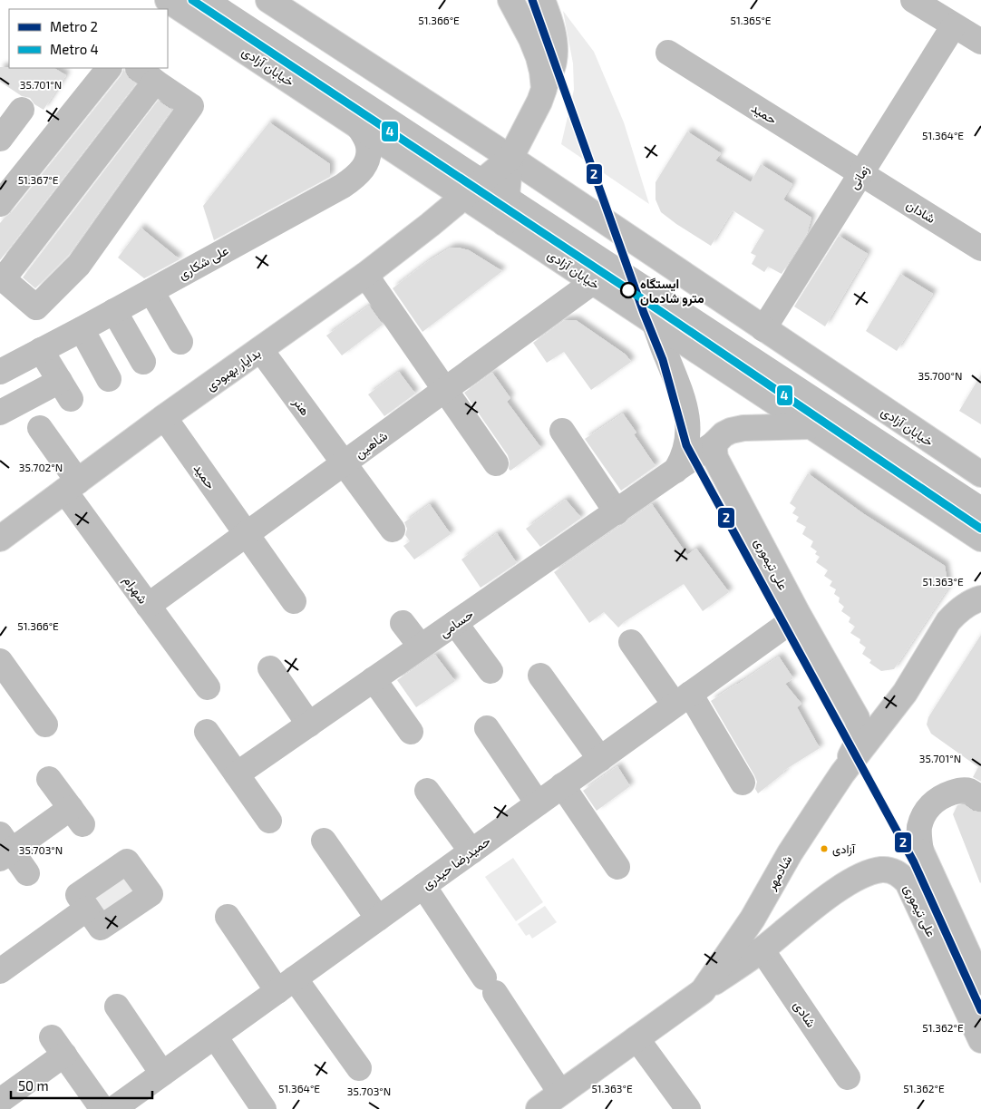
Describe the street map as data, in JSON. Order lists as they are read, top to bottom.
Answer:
{
  "streets": {
    "street": [
      "خیابان آزادی",
      "حمید",
      "زمانی",
      "شادان",
      "علی شکاری",
      "بدایار بهبودی",
      "هنر",
      "شاهین",
      "علی تیموری",
      "شهرام",
      "حسامی",
      "حمیدرضا حیدری",
      "شادمهر",
      "شادی"
    ]
  },
  "crossings": [
    ["خیابان آزادی", "زمانی"],
    ["خیابان آزادی", "علی شکاری"],
    ["خیابان آزادی", "بدایار بهبودی"],
    ["خیابان آزادی", "شاهین"],
    ["حمید", "زمانی"],
    ["حمید", "شادان"],
    ["حمید", "بدایار بهبودی"],
    ["حمید", "شاهین"],
    ["زمانی", "شادان"],
    ["بدایار بهبودی", "هنر"],
    ["بدایار بهبودی", "شهرام"],
    ["هنر", "شاهین"],
    ["شاهین", "شهرام"],
    ["علی تیموری", "حسامی"],
    ["علی تیموری", "حمیدرضا حیدری"],
    ["علی تیموری", "شادمهر"],
    ["علی تیموری", "شادی"]
  ],
  "places": ["ایستگاه مترو شادمان", "آزادی"],
  "lines": ["metro line 2", "metro line 4"],
  "legend": ["Metro 2", "Metro 4"],
  "scale_bar": "50 m",
  "coordinates": [
    "51.366°E",
    "51.365°E",
    "35.701°N",
    "51.364°E",
    "51.367°E",
    "35.700°N",
    "35.702°N",
    "51.363°E",
    "35.703°N",
    "51.362°E"
  ]
}
